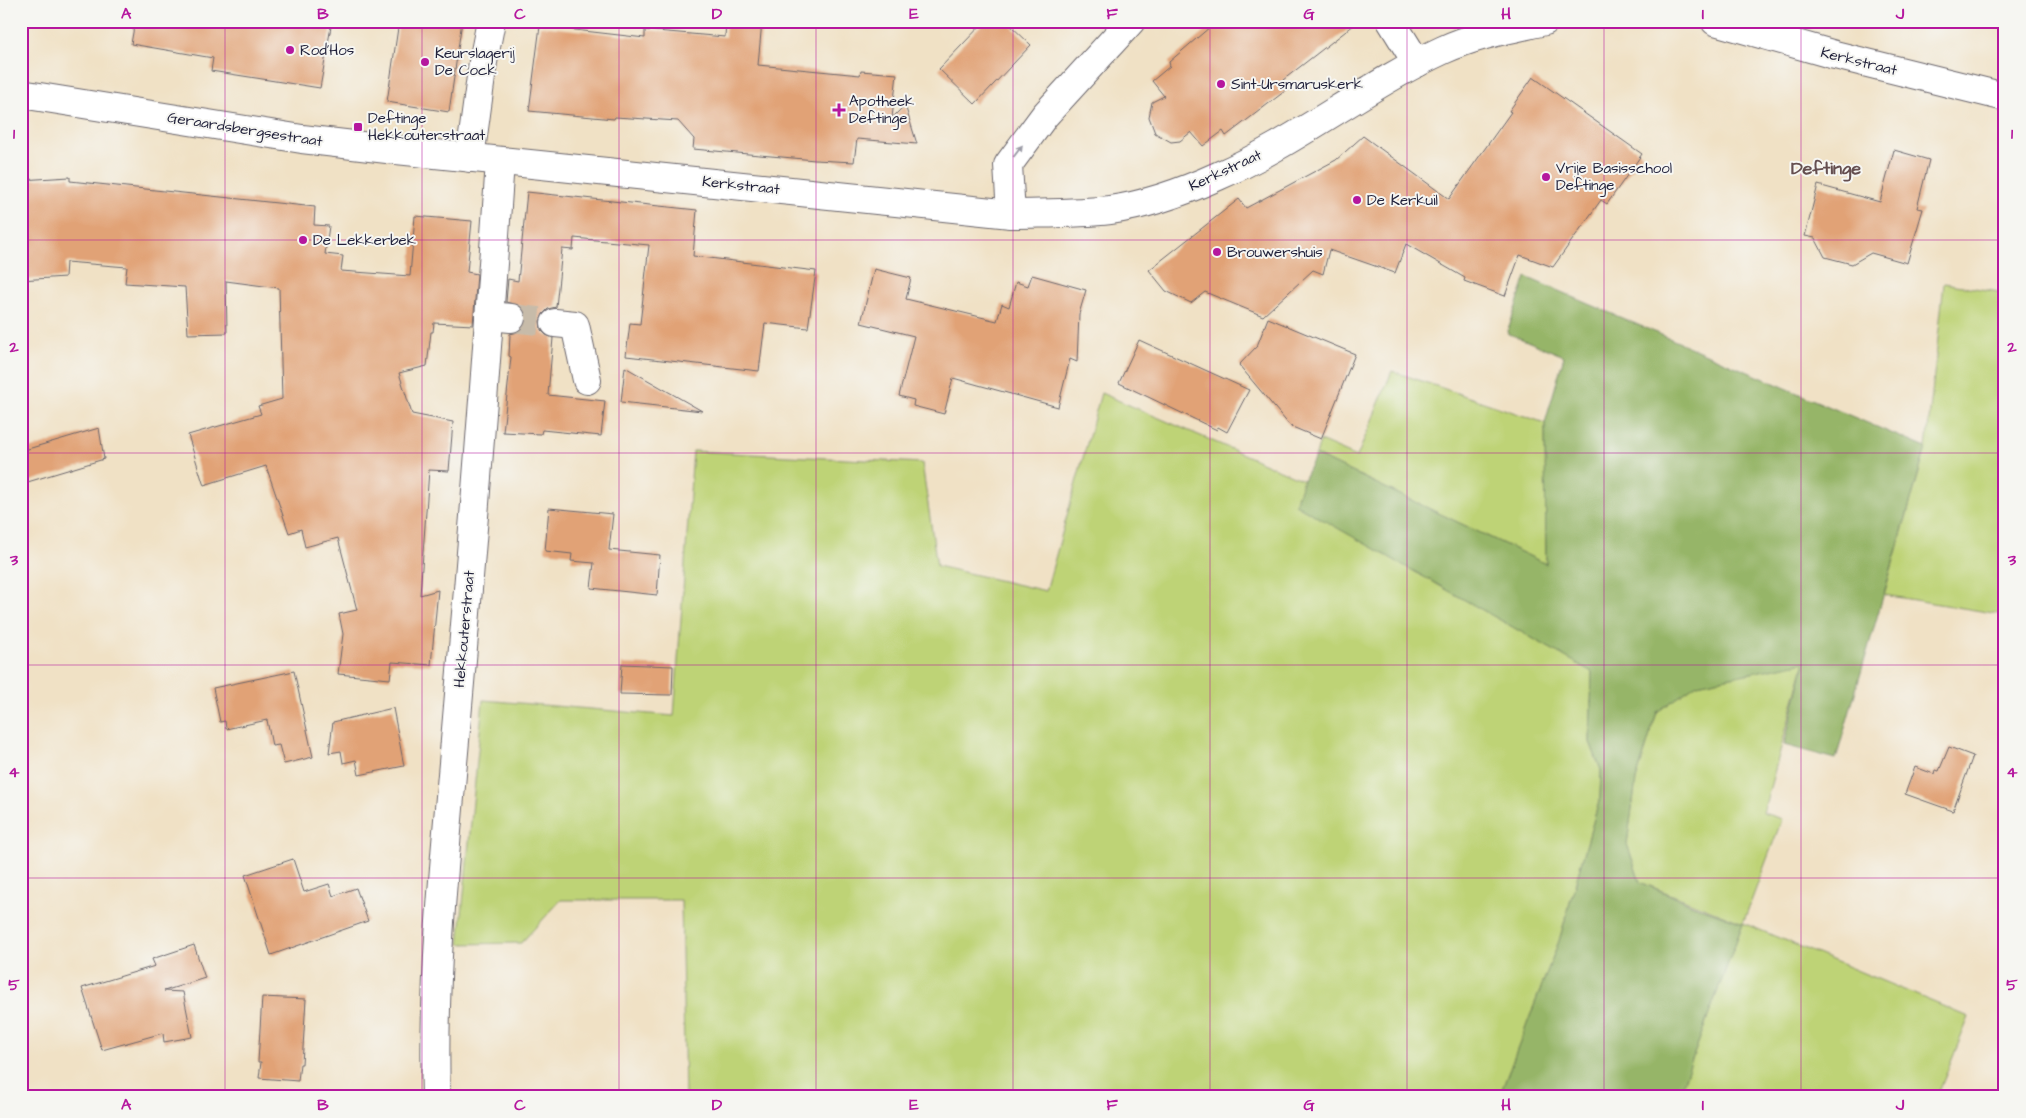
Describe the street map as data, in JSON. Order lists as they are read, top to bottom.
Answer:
{
  "streets": {
    "street": ["Kerkstraat", "Geraardsbergsestraat", "Hekkouterstraat"]
  },
  "crossings": [
    ["Kerkstraat", "Geraardsbergsestraat"],
    ["Kerkstraat", "Hekkouterstraat"]
  ],
  "districts": ["Deftinge"],
  "places": {
    "other": [
      "Rod'Hos",
      "Keurslagerij De Cock",
      "Sint-Ursmaruskerk",
      "Vrije Basisschool Deftinge",
      "De Kerkuil",
      "De Lekkerbek",
      "Brouwershuis"
    ],
    "health": ["Apotheek Deftinge"],
    "transit": ["Deftinge Hekkouterstraat"]
  },
  "grid": {
    "columns": [
      "A",
      "B",
      "C",
      "D",
      "E",
      "F",
      "G",
      "H",
      "I",
      "J"
    ],
    "rows": [
      "1",
      "2",
      "3",
      "4",
      "5"
    ]
  }
}
